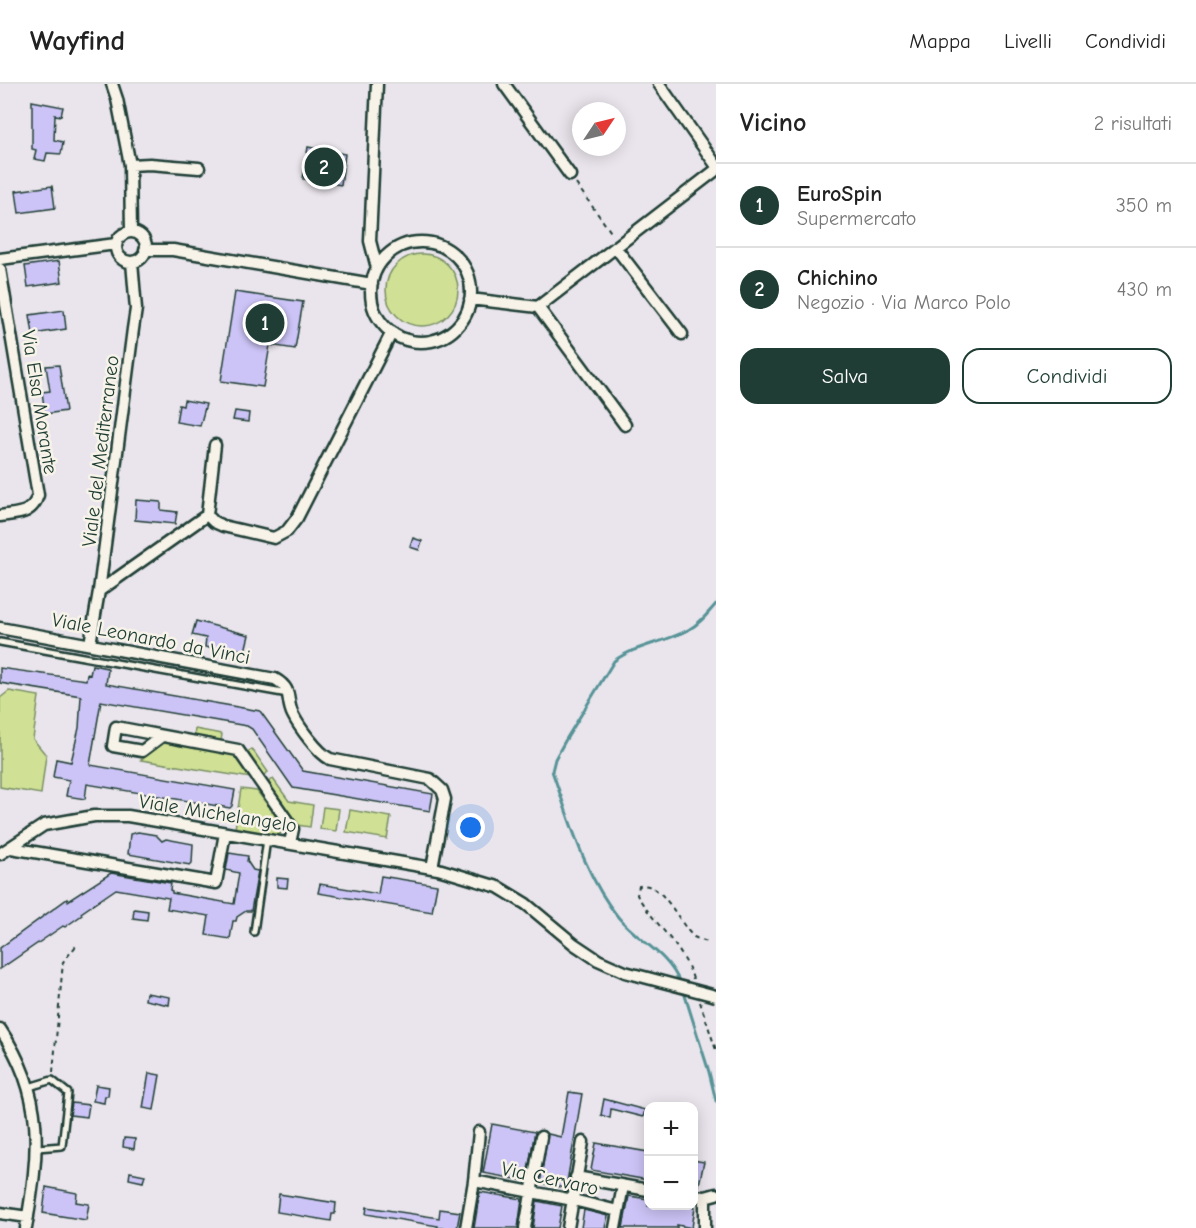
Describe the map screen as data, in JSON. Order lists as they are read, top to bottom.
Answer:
{
  "streets": {
    "street": [
      "Via Elsa Morante",
      "Viale del Mediterraneo",
      "Viale Leonardo da Vinci",
      "Viale Michelangelo",
      "Via Cervaro"
    ]
  },
  "crossings": [
    ["Viale del Mediterraneo", "Viale Leonardo da Vinci"]
  ],
  "north": "top right",
  "page": {
    "header": "Wayfind",
    "nav": ["Mappa", "Livelli", "Condividi"],
    "heading": ["Vicino", "2 risultati"],
    "pins": ["2", "1"],
    "list": [
      {
        "mark": "1",
        "name": "EuroSpin",
        "note": "Supermercato",
        "value": "350 m"
      },
      {
        "mark": "2",
        "name": "Chichino",
        "note": "Negozio · Via Marco Polo",
        "value": "430 m"
      }
    ],
    "buttons": ["Salva", "Condividi"],
    "map_buttons": ["+", "−"]
  }
}
